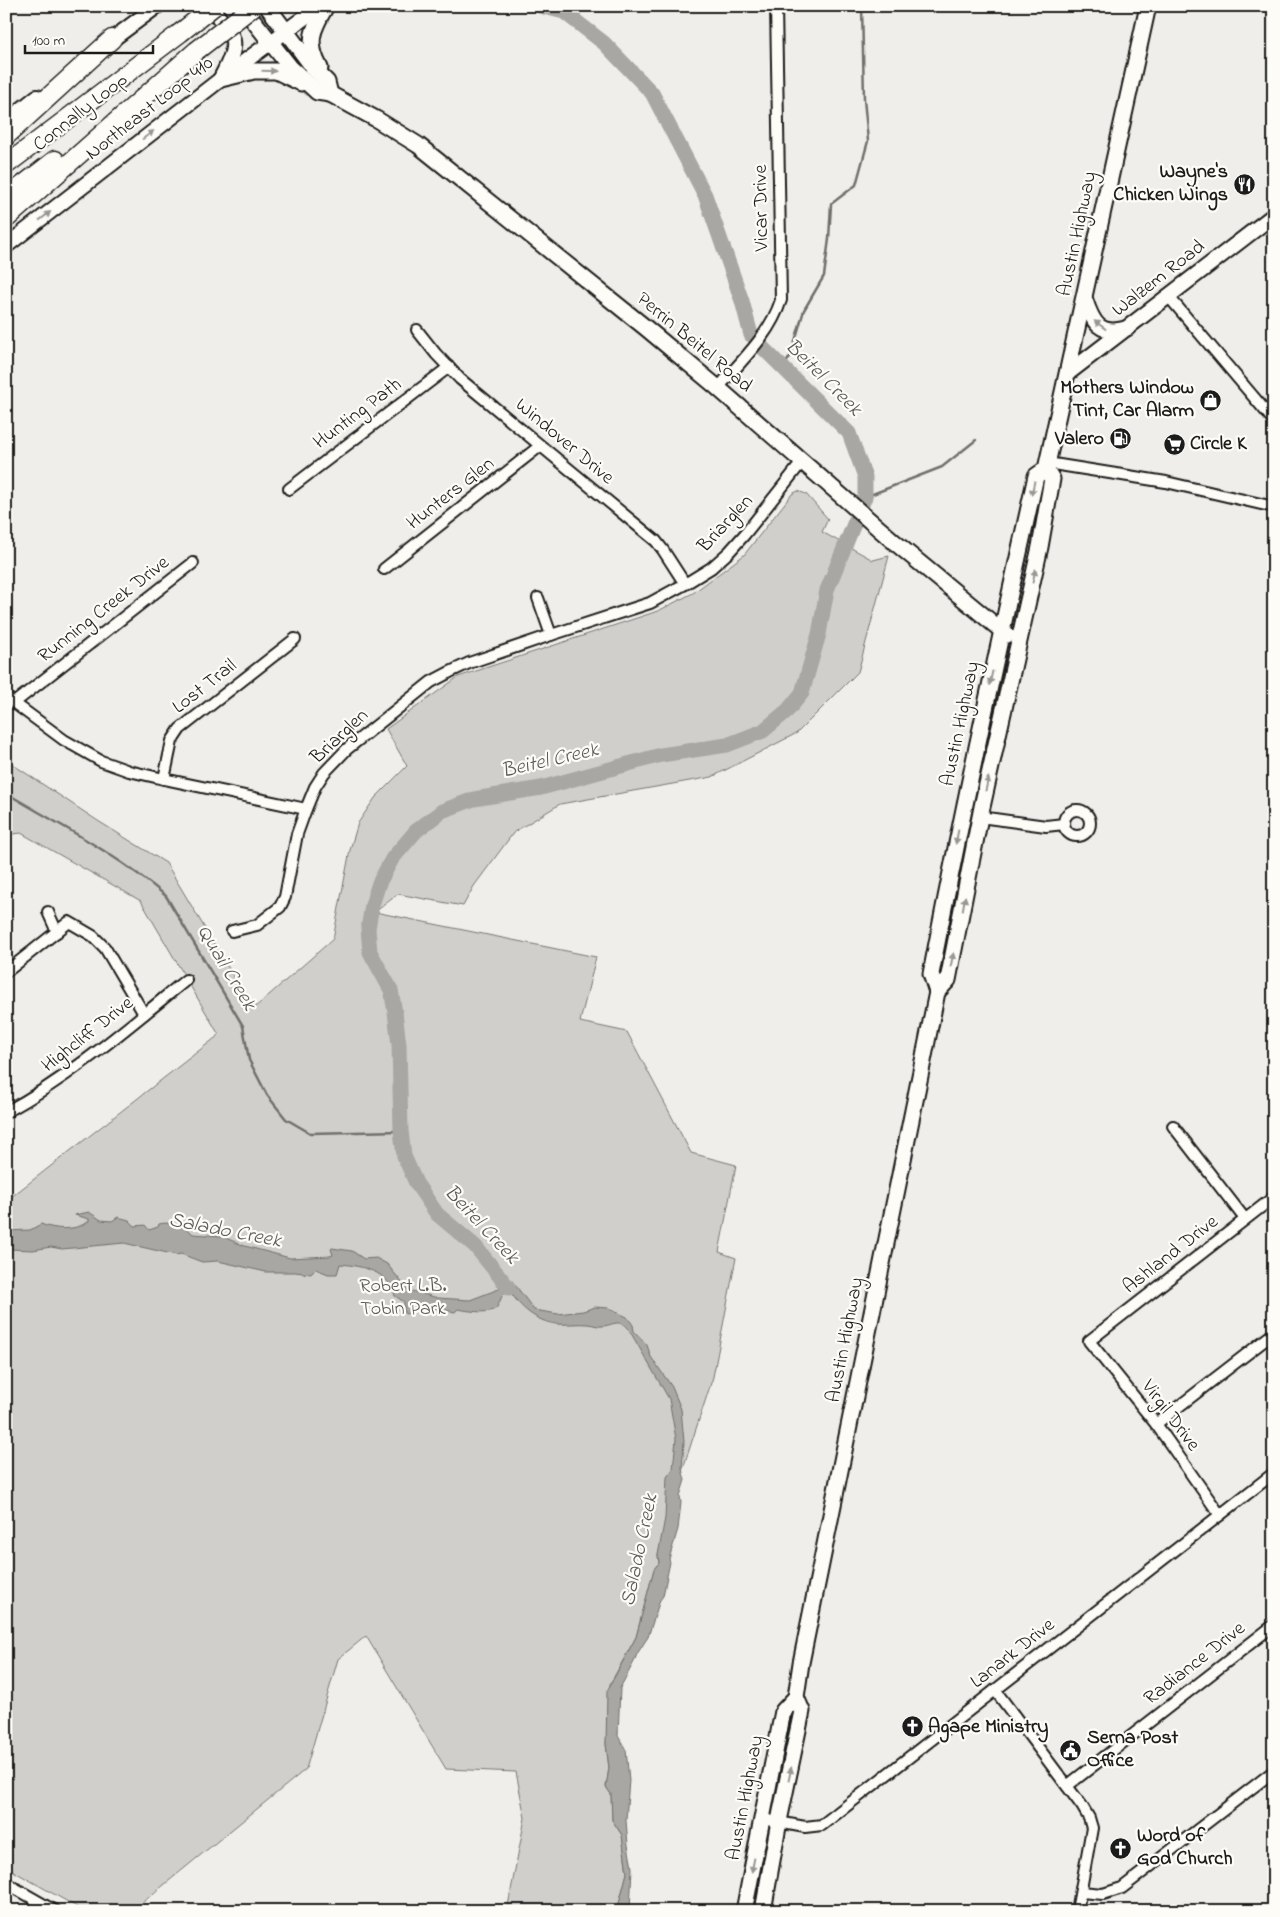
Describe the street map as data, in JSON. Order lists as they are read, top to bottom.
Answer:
{
  "streets": {
    "highway": ["Connally Loop"],
    "main road": [
      "Northeast Loop 410",
      "Austin Highway",
      "Walzem Road",
      "Perrin Beitel Road"
    ],
    "street": [
      "Vicar Drive",
      "Hunting Path",
      "Windover Drive",
      "Hunters Glen",
      "Briarglen",
      "Running Creek Drive",
      "Lost Trail",
      "Highcliff Drive",
      "Ashland Drive",
      "Virgil Drive",
      "Lanark Drive",
      "Radiance Drive"
    ]
  },
  "crossings": [
    ["Northeast Loop 410", "Perrin Beitel Road"],
    ["Vicar Drive", "Perrin Beitel Road"],
    ["Austin Highway", "Walzem Road"],
    ["Austin Highway", "Perrin Beitel Road"],
    ["Austin Highway", "Lanark Drive"],
    ["Perrin Beitel Road", "Briarglen"],
    ["Hunting Path", "Windover Drive"],
    ["Windover Drive", "Hunters Glen"],
    ["Windover Drive", "Briarglen"],
    ["Ashland Drive", "Virgil Drive"],
    ["Virgil Drive", "Lanark Drive"]
  ],
  "water": ["Beitel Creek", "Quail Creek", "Salado Creek"],
  "parks": ["Robert L.B. Tobin Park"],
  "places": {
    "restaurant": ["Wayne's Chicken Wings"],
    "shop": ["Mothers Window Tint, Car Alarm"],
    "fuel station": ["Valero"],
    "supermarket": ["Circle K"],
    "church": ["Agape Ministry", "Word of God Church"],
    "public building": ["Serna Post Office"]
  },
  "scale_bar": "100 m"
}
